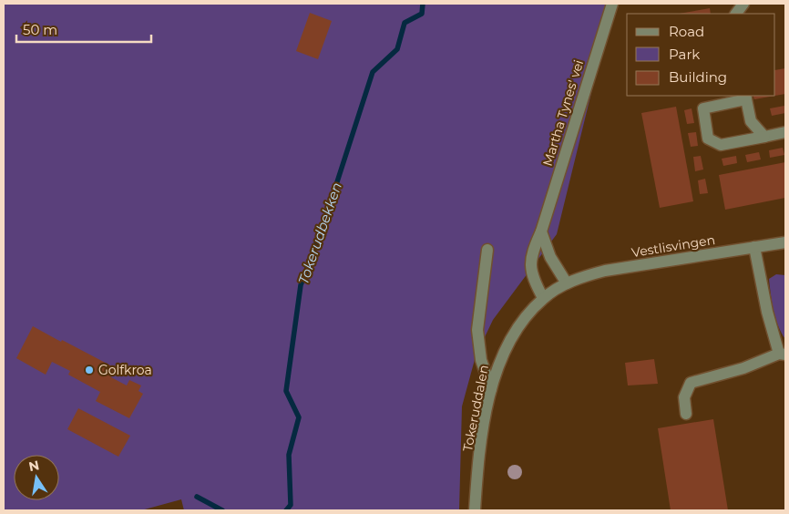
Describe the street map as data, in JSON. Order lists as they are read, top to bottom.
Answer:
{
  "streets": {
    "street": ["Martha Tynes' vei", "Vestlisvingen", "Tokeruddalen"]
  },
  "crossings": [
    ["Martha Tynes' vei", "Tokeruddalen"],
    ["Vestlisvingen", "Tokeruddalen"]
  ],
  "water": ["Tokerudbekken"],
  "places": ["Golfkroa"],
  "legend": ["Road", "Park", "Building"],
  "scale_bar": "50 m",
  "north": "top"
}
